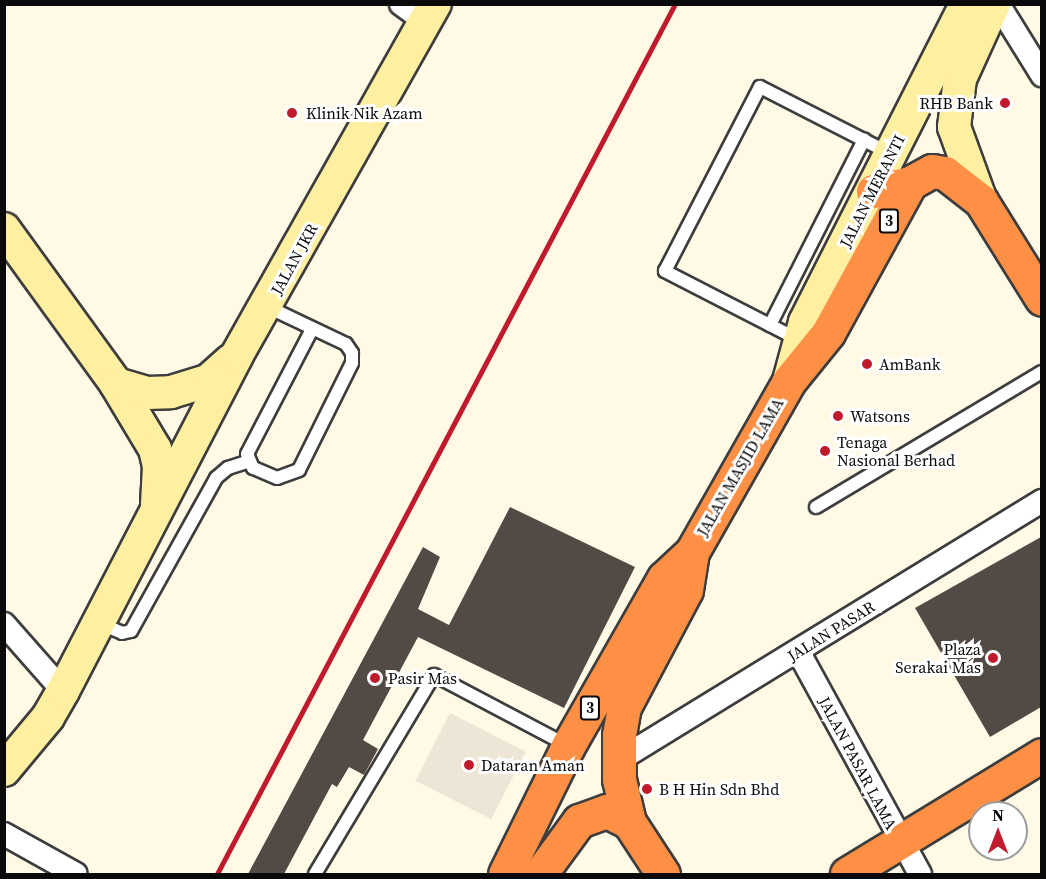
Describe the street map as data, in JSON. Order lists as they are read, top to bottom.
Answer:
{
  "streets": {
    "highway": ["3", "JALAN MASJID LAMA"],
    "street": [
      "JALAN MERANTI",
      "JALAN JKR",
      "JALAN PASAR",
      "JALAN PASAR LAMA"
    ]
  },
  "crossings": [
    ["JALAN MERANTI", "3"],
    ["JALAN MERANTI", "JALAN MASJID LAMA"],
    ["3", "JALAN MASJID LAMA"],
    ["JALAN MASJID LAMA", "JALAN PASAR"],
    ["JALAN PASAR", "JALAN PASAR LAMA"]
  ],
  "places": [
    "RHB Bank",
    "Klinik Nik Azam",
    "AmBank",
    "Watsons",
    "Tenaga Nasional Berhad",
    "Plaza Serakai Mas",
    "Pasir Mas",
    "Dataran Aman",
    "B H Hin Sdn Bhd"
  ],
  "north": "top"
}
